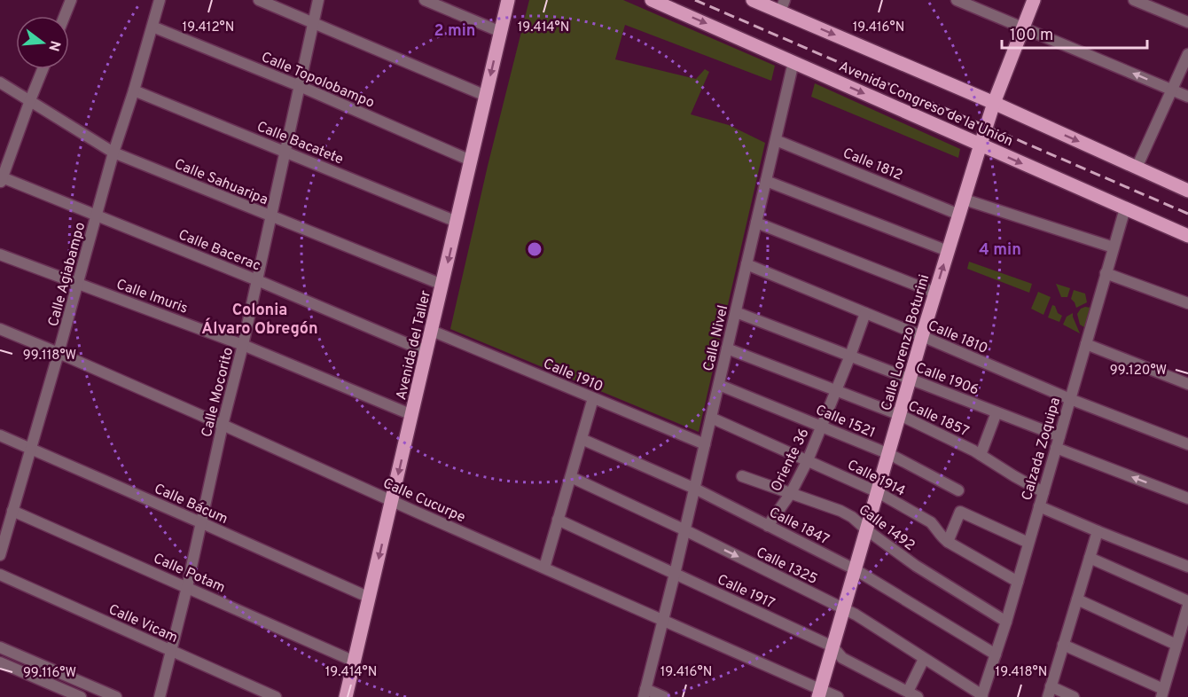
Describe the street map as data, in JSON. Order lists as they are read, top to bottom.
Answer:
{
  "streets": {
    "main road": ["Avenida Congreso de la Unión", "Calle Lorenzo Boturini", "Avenida del Taller"],
    "street": [
      "Calle Topolobampo",
      "Calle Bacatete",
      "Calle 1812",
      "Calle Sahuaripa",
      "Calle Bacerac",
      "Calle Agiabampo",
      "Calle Imuris",
      "Calle 1810",
      "Calle Nivel",
      "Calle 1910",
      "Calle 1906",
      "Calle Mocorito",
      "Calle 1857",
      "Calle 1521",
      "Calzada Zoquipa",
      "Oriente 36",
      "Calle 1914",
      "Calle Cucurpe",
      "Calle Bácum",
      "Calle 1847",
      "Calle 1492",
      "Calle 1325",
      "Calle Potam",
      "Calle 1917",
      "Calle Vicam"
    ]
  },
  "crossings": [
    ["Calle Topolobampo", "Calle Agiabampo"],
    ["Calle Topolobampo", "Avenida del Taller"],
    ["Calle Topolobampo", "Calle Mocorito"],
    ["Avenida Congreso de la Unión", "Calle Nivel"],
    ["Avenida Congreso de la Unión", "Calle Lorenzo Boturini"],
    ["Avenida Congreso de la Unión", "Calzada Zoquipa"],
    ["Calle Bacatete", "Calle Agiabampo"],
    ["Calle Bacatete", "Avenida del Taller"],
    ["Calle Bacatete", "Calle Mocorito"],
    ["Calle 1812", "Calle Nivel"],
    ["Calle 1812", "Calle Lorenzo Boturini"],
    ["Calle Sahuaripa", "Calle Agiabampo"],
    ["Calle Sahuaripa", "Avenida del Taller"],
    ["Calle Sahuaripa", "Calle Mocorito"],
    ["Calle Bacerac", "Calle Agiabampo"],
    ["Calle Bacerac", "Avenida del Taller"],
    ["Calle Bacerac", "Calle Mocorito"],
    ["Calle Agiabampo", "Calle Imuris"],
    ["Calle Agiabampo", "Calle Cucurpe"],
    ["Calle Agiabampo", "Calle Bácum"],
    ["Calle Agiabampo", "Calle Potam"],
    ["Calle Imuris", "Avenida del Taller"],
    ["Calle Imuris", "Calle Mocorito"],
    ["Calle 1810", "Calle Nivel"],
    ["Calle 1810", "Calle Lorenzo Boturini"],
    ["Calle 1810", "Calzada Zoquipa"],
    ["Calle 1810", "Oriente 36"],
    ["Calle Nivel", "Calle 1910"],
    ["Calle Nivel", "Calle 1906"],
    ["Calle Nivel", "Calle 1857"],
    ["Calle Nivel", "Calle 1521"],
    ["Calle Nivel", "Calle 1914"],
    ["Calle Nivel", "Calle Cucurpe"],
    ["Calle Nivel", "Calle 1847"],
    ["Calle Nivel", "Calle 1325"],
    ["Calle Nivel", "Calle 1917"],
    ["Calle Lorenzo Boturini", "Calle 1906"],
    ["Calle Lorenzo Boturini", "Calle 1857"],
    ["Calle Lorenzo Boturini", "Calle 1521"],
    ["Calle Lorenzo Boturini", "Calle 1914"],
    ["Calle Lorenzo Boturini", "Calle Cucurpe"],
    ["Calle Lorenzo Boturini", "Calle 1847"],
    ["Calle Lorenzo Boturini", "Calle 1492"],
    ["Calle Lorenzo Boturini", "Calle 1325"],
    ["Calle Lorenzo Boturini", "Calle 1917"],
    ["Avenida del Taller", "Calle 1910"],
    ["Avenida del Taller", "Calle Cucurpe"],
    ["Avenida del Taller", "Calle Bácum"],
    ["Avenida del Taller", "Calle Potam"],
    ["Calle 1906", "Calzada Zoquipa"],
    ["Calle 1906", "Oriente 36"],
    ["Calle Mocorito", "Calle Cucurpe"],
    ["Calle Mocorito", "Calle Bácum"],
    ["Calle Mocorito", "Calle Potam"],
    ["Calle Mocorito", "Calle Vicam"],
    ["Calle 1857", "Calzada Zoquipa"],
    ["Calle 1857", "Oriente 36"],
    ["Calle 1521", "Oriente 36"],
    ["Calzada Zoquipa", "Calle 1914"],
    ["Calzada Zoquipa", "Calle 1847"],
    ["Calzada Zoquipa", "Calle 1492"],
    ["Calzada Zoquipa", "Calle 1325"],
    ["Oriente 36", "Calle 1914"],
    ["Oriente 36", "Calle 1847"],
    ["Oriente 36", "Calle 1492"]
  ],
  "one_way": ["Avenida Congreso de la Unión", "Avenida del Taller", "Calle 1325"],
  "districts": ["Colonia Álvaro Obregón"],
  "scale_bar": "100 m",
  "north": "right",
  "coordinates": [
    "19.412°N",
    "19.414°N",
    "19.416°N",
    "99.118°W",
    "99.120°W",
    "19.418°N",
    "99.116°W"
  ],
  "rings": ["2 min", "4 min"]
}
